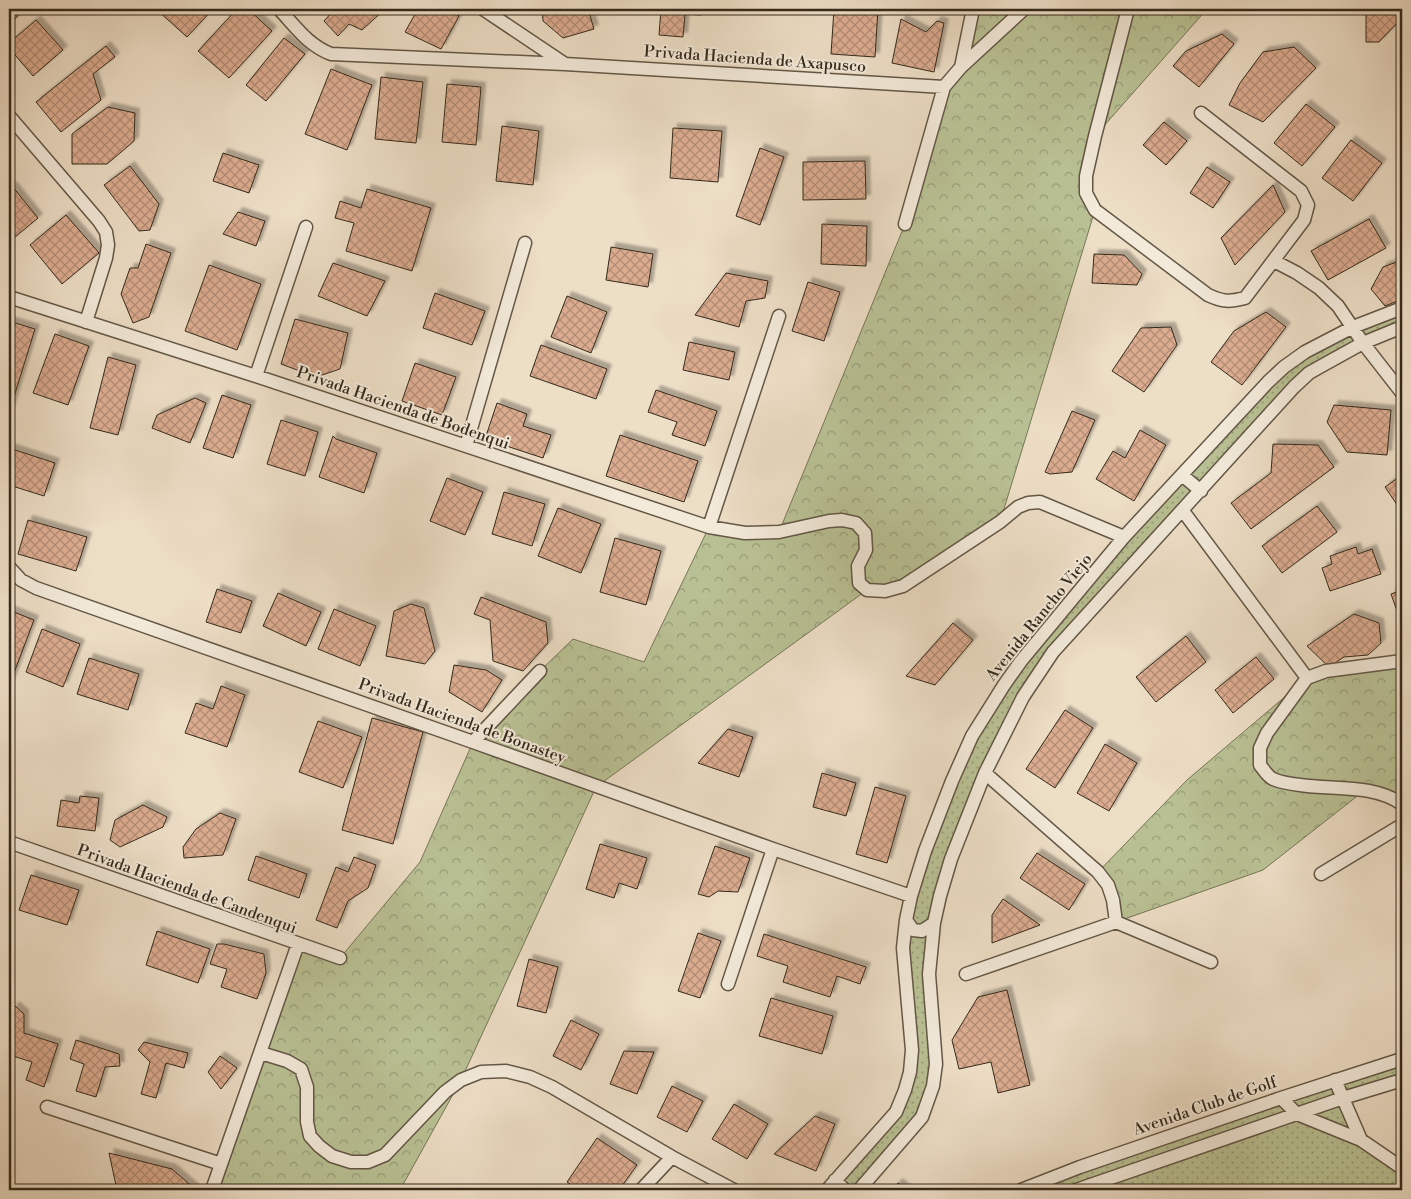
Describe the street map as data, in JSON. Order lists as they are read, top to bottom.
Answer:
{
  "streets": {
    "street": [
      "Privada Hacienda de Axapusco",
      "Privada Hacienda de Bodenqui",
      "Avenida Rancho Viejo",
      "Privada Hacienda de Bonastey",
      "Privada Hacienda de Candenqui",
      "Avenida Club de Golf"
    ]
  },
  "crossings": [
    ["Privada Hacienda de Bodenqui", "Avenida Rancho Viejo"],
    ["Avenida Rancho Viejo", "Privada Hacienda de Bonastey"]
  ]
}
